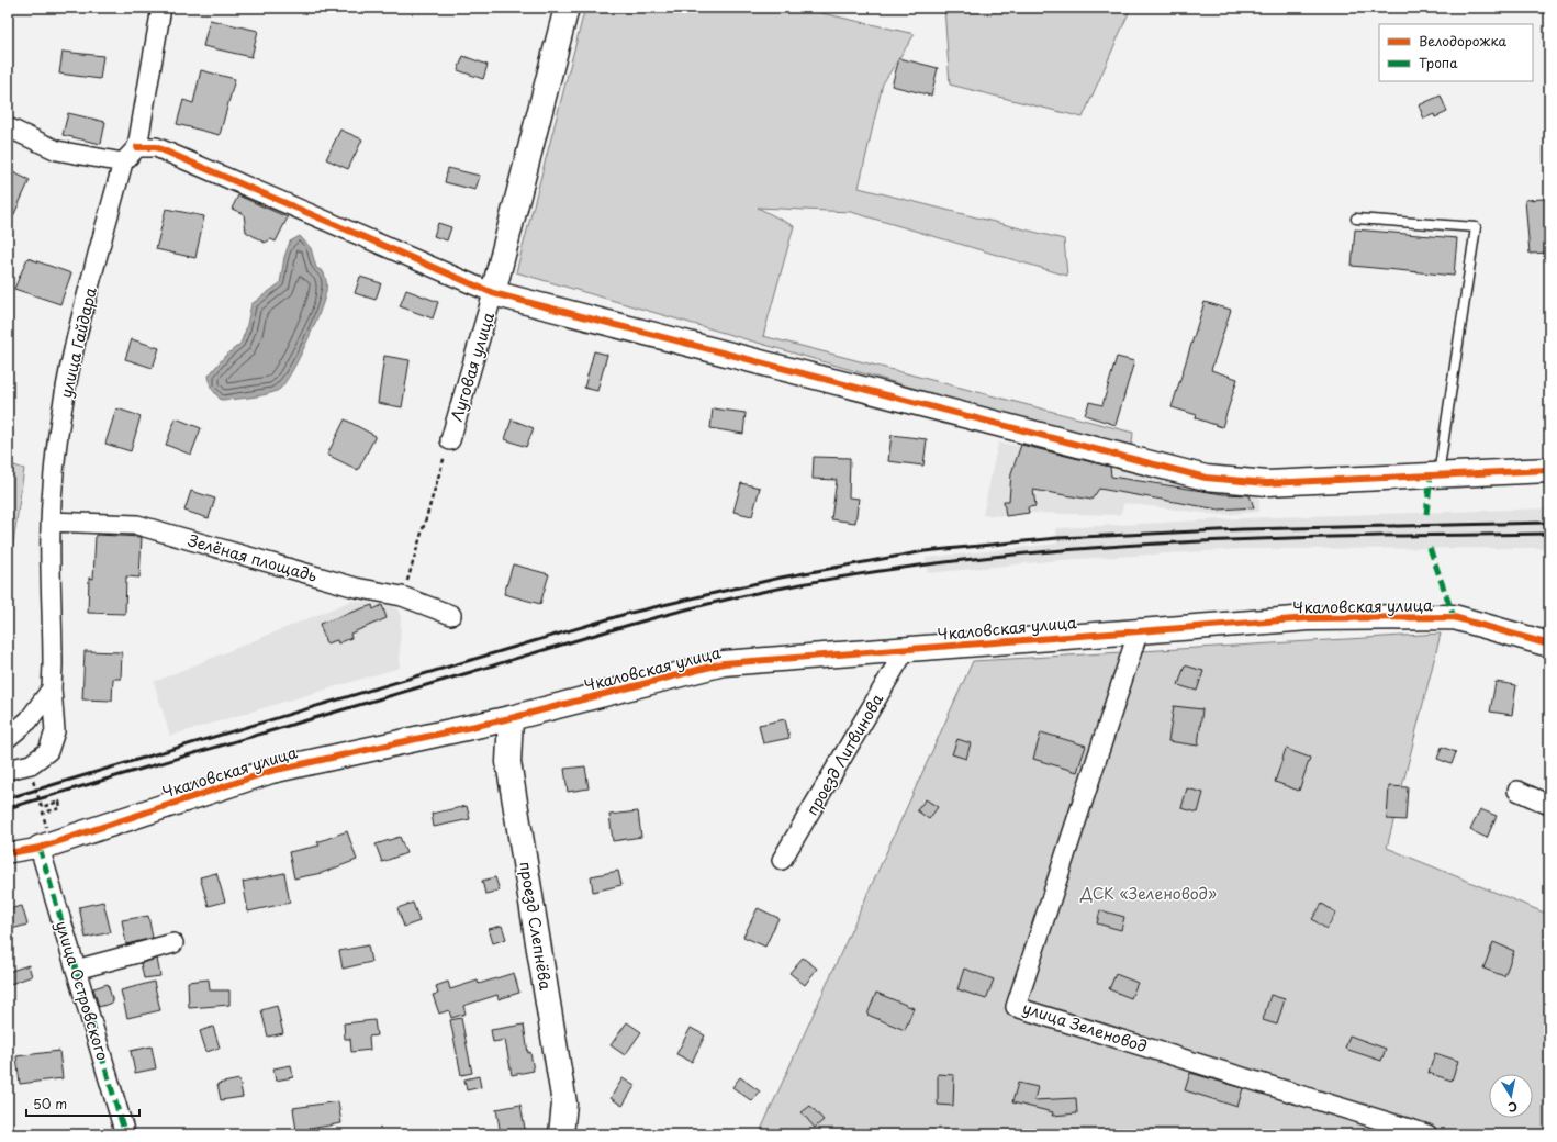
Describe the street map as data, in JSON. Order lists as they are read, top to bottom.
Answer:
{
  "streets": {
    "street": [
      "улица Гайдара",
      "Луговая улица",
      "Зелёная площадь",
      "Чкаловская улица",
      "проезд Литвинова",
      "проезд Слепнёва",
      "улица Островского",
      "улица Зеленовод"
    ]
  },
  "crossings": [
    ["улица Гайдара", "Зелёная площадь"],
    ["Луговая улица", "Зелёная площадь"],
    ["Чкаловская улица", "проезд Литвинова"],
    ["Чкаловская улица", "проезд Слепнёва"],
    ["Чкаловская улица", "улица Островского"],
    ["Чкаловская улица", "улица Зеленовод"]
  ],
  "parks": ["ДСК «Зеленовод»"],
  "legend": ["Велодорожка", "Тропа"],
  "scale_bar": "50 m",
  "north": "bottom"
}
